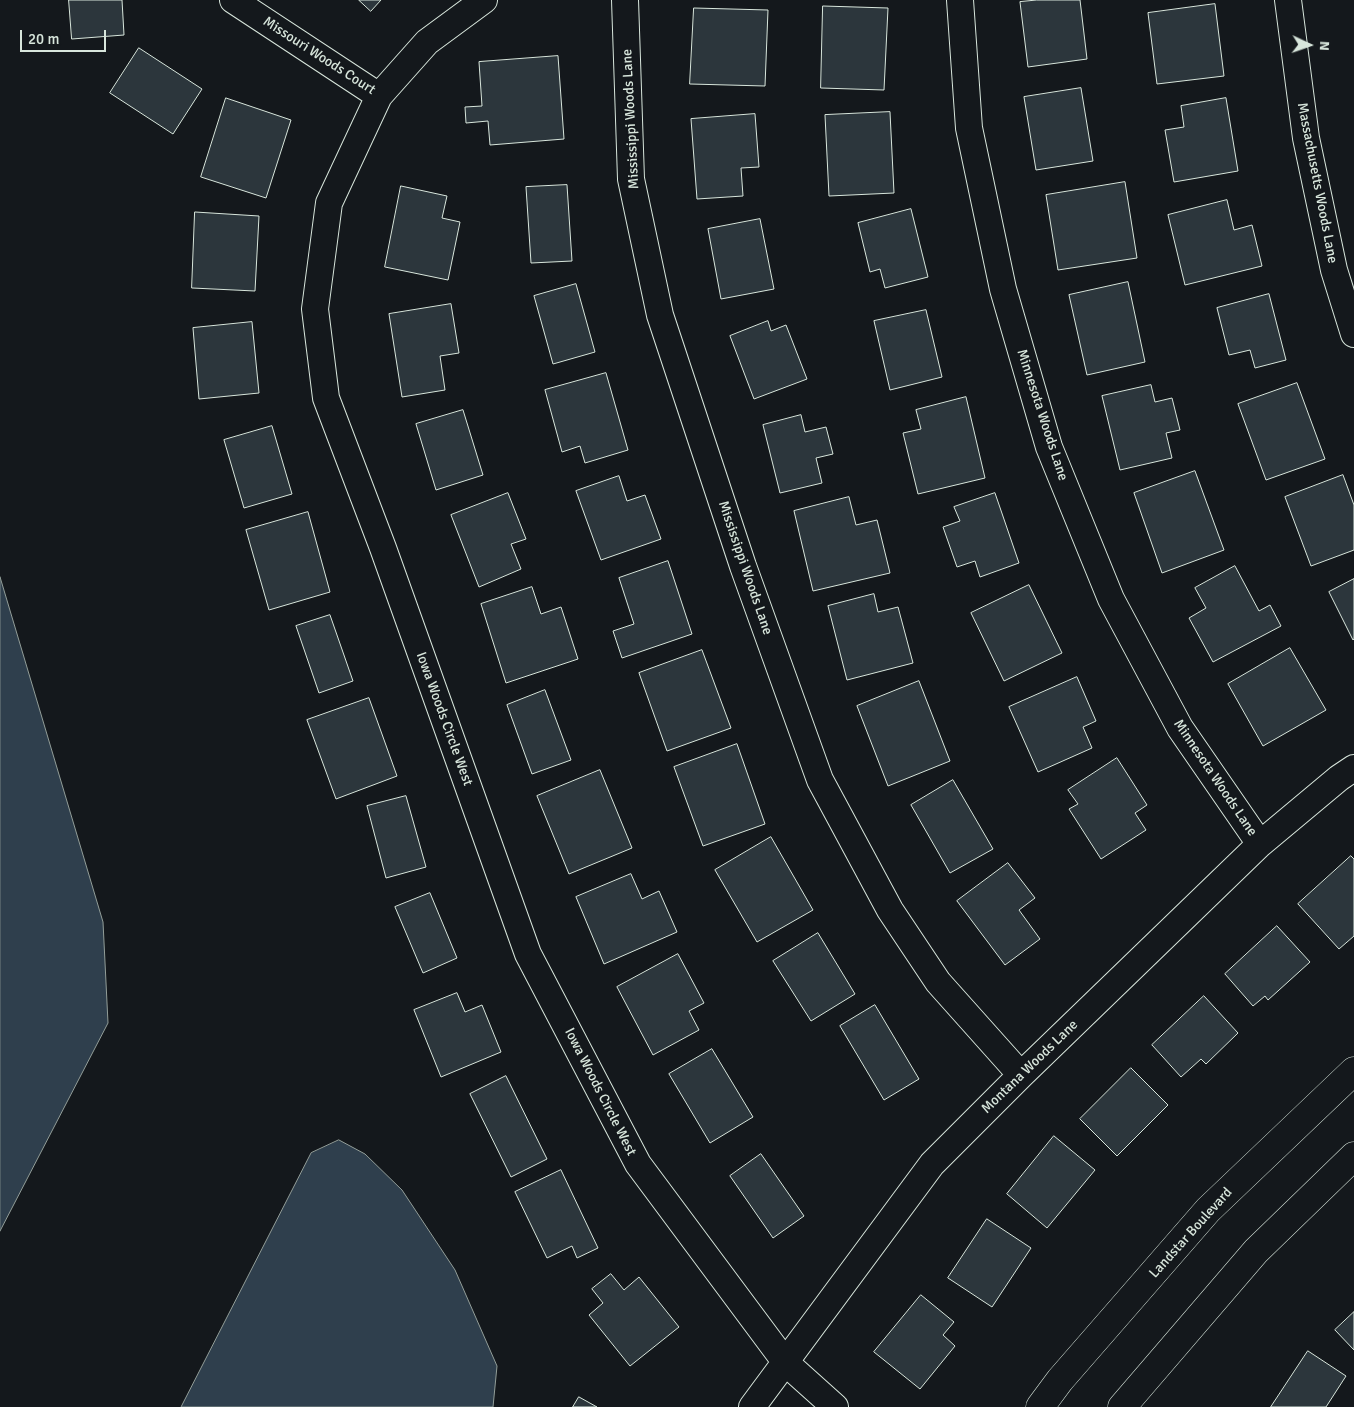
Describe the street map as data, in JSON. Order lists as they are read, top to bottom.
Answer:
{
  "streets": {
    "street": [
      "Missouri Woods Court",
      "Mississippi Woods Lane",
      "Massachusetts Woods Lane",
      "Minnesota Woods Lane",
      "Iowa Woods Circle West",
      "Montana Woods Lane",
      "Landstar Boulevard"
    ]
  },
  "crossings": [
    ["Missouri Woods Court", "Iowa Woods Circle West"],
    ["Mississippi Woods Lane", "Montana Woods Lane"],
    ["Minnesota Woods Lane", "Montana Woods Lane"],
    ["Iowa Woods Circle West", "Montana Woods Lane"]
  ],
  "scale_bar": "20 m",
  "north": "right"
}
